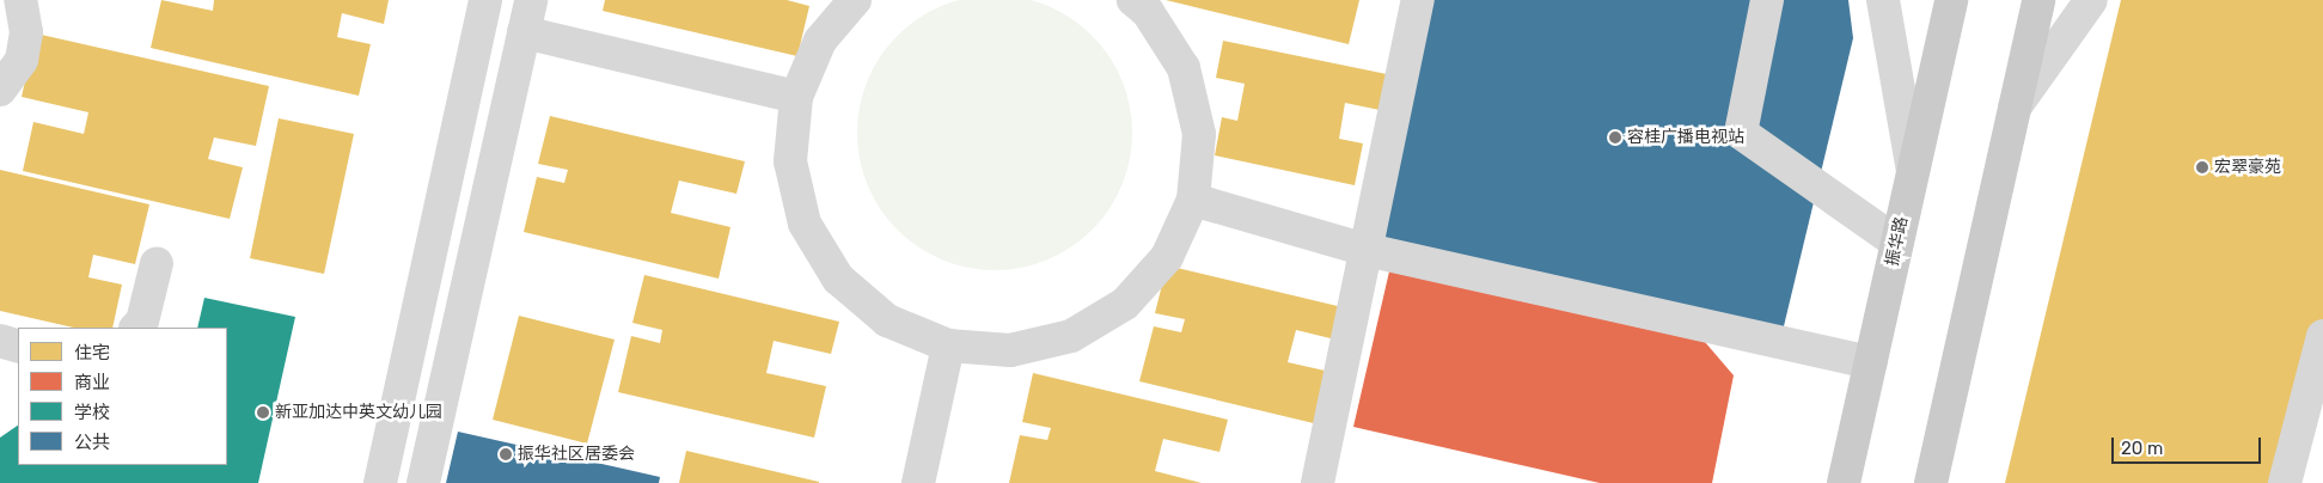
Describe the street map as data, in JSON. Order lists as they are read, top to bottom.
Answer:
{
  "streets": {
    "main road": ["振华路"]
  },
  "places": [
    "容桂广播电视站",
    "宏翠豪苑",
    "新亚加达中英文幼儿园",
    "振华社区居委会"
  ],
  "legend": [
    "住宅",
    "商业",
    "学校",
    "公共"
  ],
  "scale_bar": "20 m"
}
